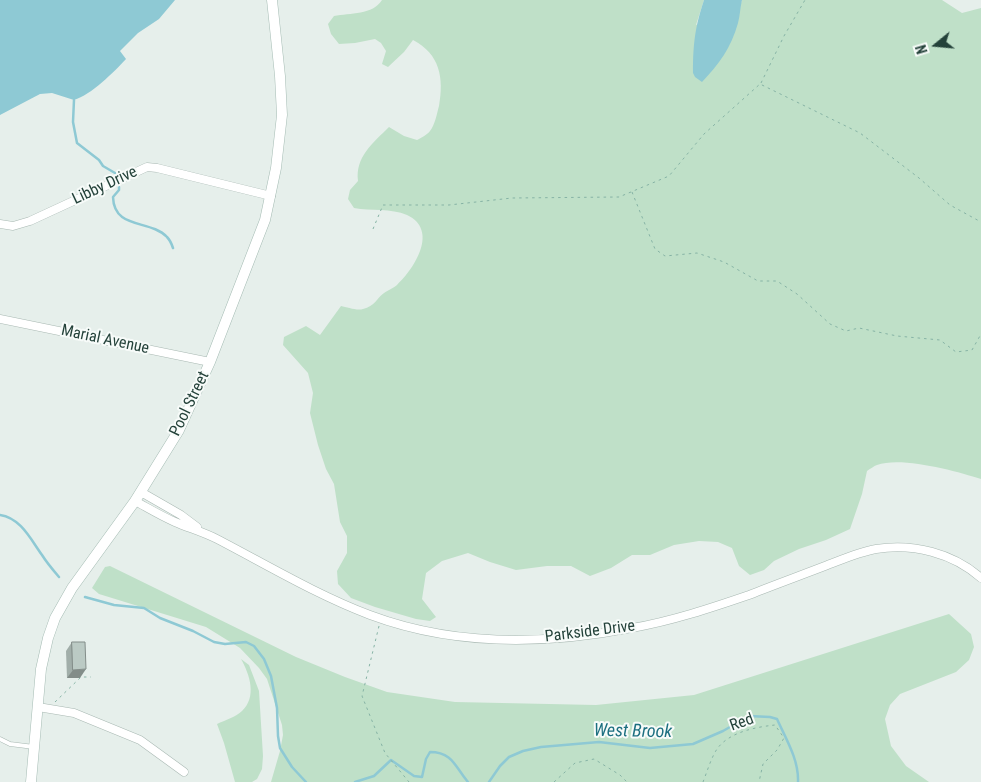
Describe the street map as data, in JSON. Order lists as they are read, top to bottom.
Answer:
{
  "streets": {
    "main road": ["Pool Street"],
    "street": ["Libby Drive", "Marial Avenue", "Parkside Drive"],
    "path": ["Red"]
  },
  "crossings": [
    ["Libby Drive", "Pool Street"],
    ["Marial Avenue", "Pool Street"],
    ["Pool Street", "Parkside Drive"]
  ],
  "water": ["West Brook"],
  "north": "left"
}
